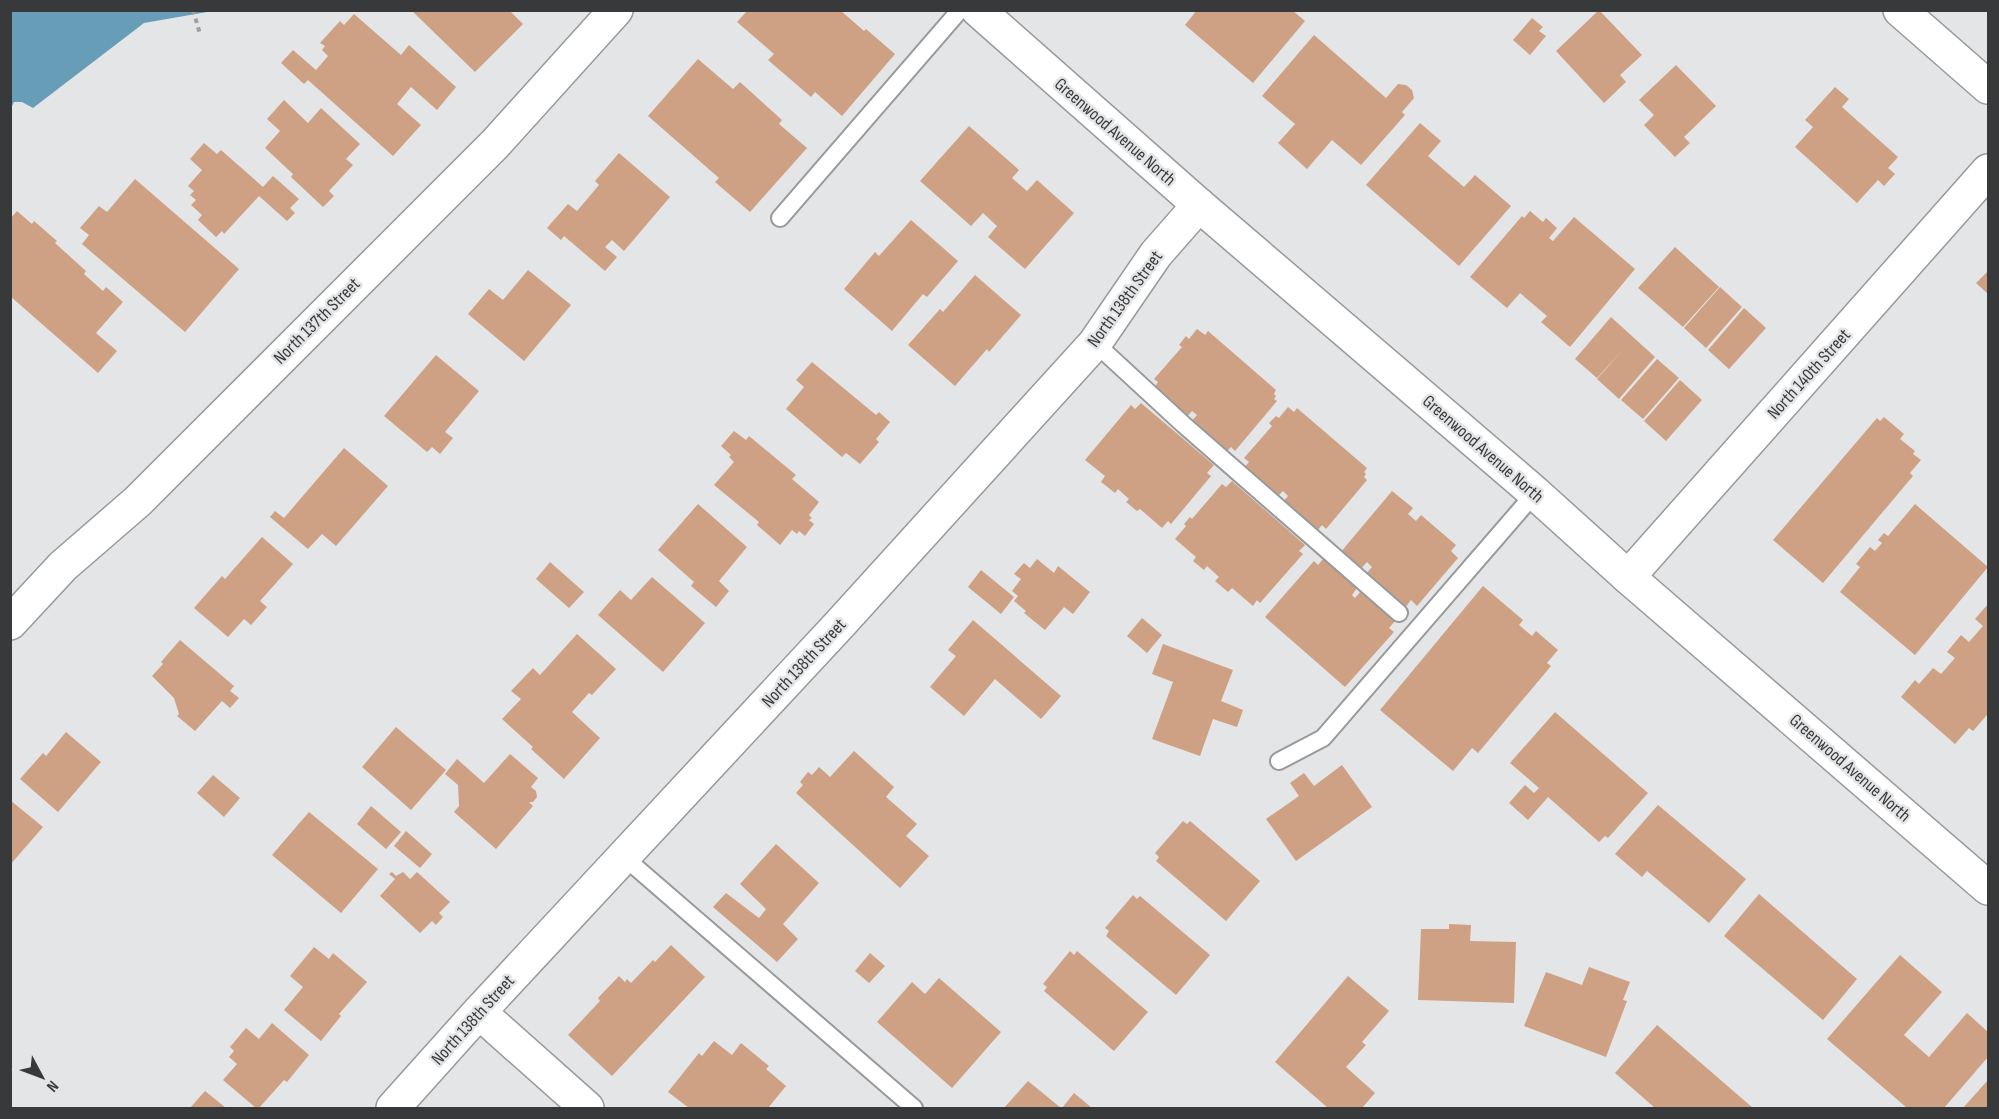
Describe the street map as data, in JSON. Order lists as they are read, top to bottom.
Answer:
{
  "streets": {
    "street": [
      "Greenwood Avenue North",
      "North 138th Street",
      "North 137th Street",
      "North 140th Street"
    ]
  },
  "crossings": [
    ["Greenwood Avenue North", "North 138th Street"],
    ["Greenwood Avenue North", "North 140th Street"]
  ],
  "north": "bottom right"
}
